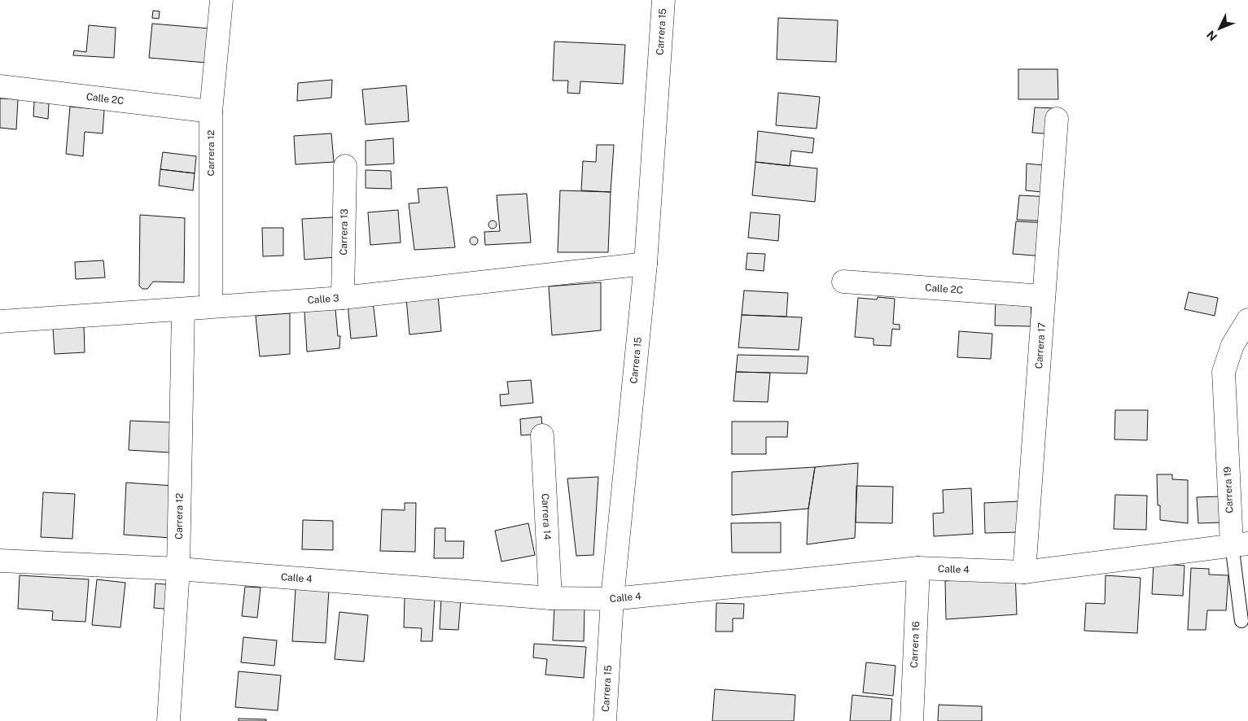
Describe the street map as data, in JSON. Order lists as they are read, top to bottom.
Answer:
{
  "streets": {
    "street": [
      "Carrera 15",
      "Calle 2C",
      "Carrera 12",
      "Carrera 13",
      "Calle 3",
      "Carrera 17",
      "Carrera 19",
      "Carrera 14",
      "Calle 4",
      "Carrera 16"
    ]
  },
  "crossings": [
    ["Carrera 15", "Calle 3"],
    ["Carrera 15", "Calle 4"],
    ["Calle 2C", "Carrera 12"],
    ["Calle 2C", "Carrera 17"],
    ["Carrera 12", "Calle 3"],
    ["Carrera 12", "Calle 4"],
    ["Carrera 13", "Calle 3"],
    ["Carrera 17", "Calle 4"],
    ["Carrera 19", "Calle 4"],
    ["Carrera 14", "Calle 4"],
    ["Calle 4", "Carrera 16"]
  ],
  "north": "bottom left"
}
